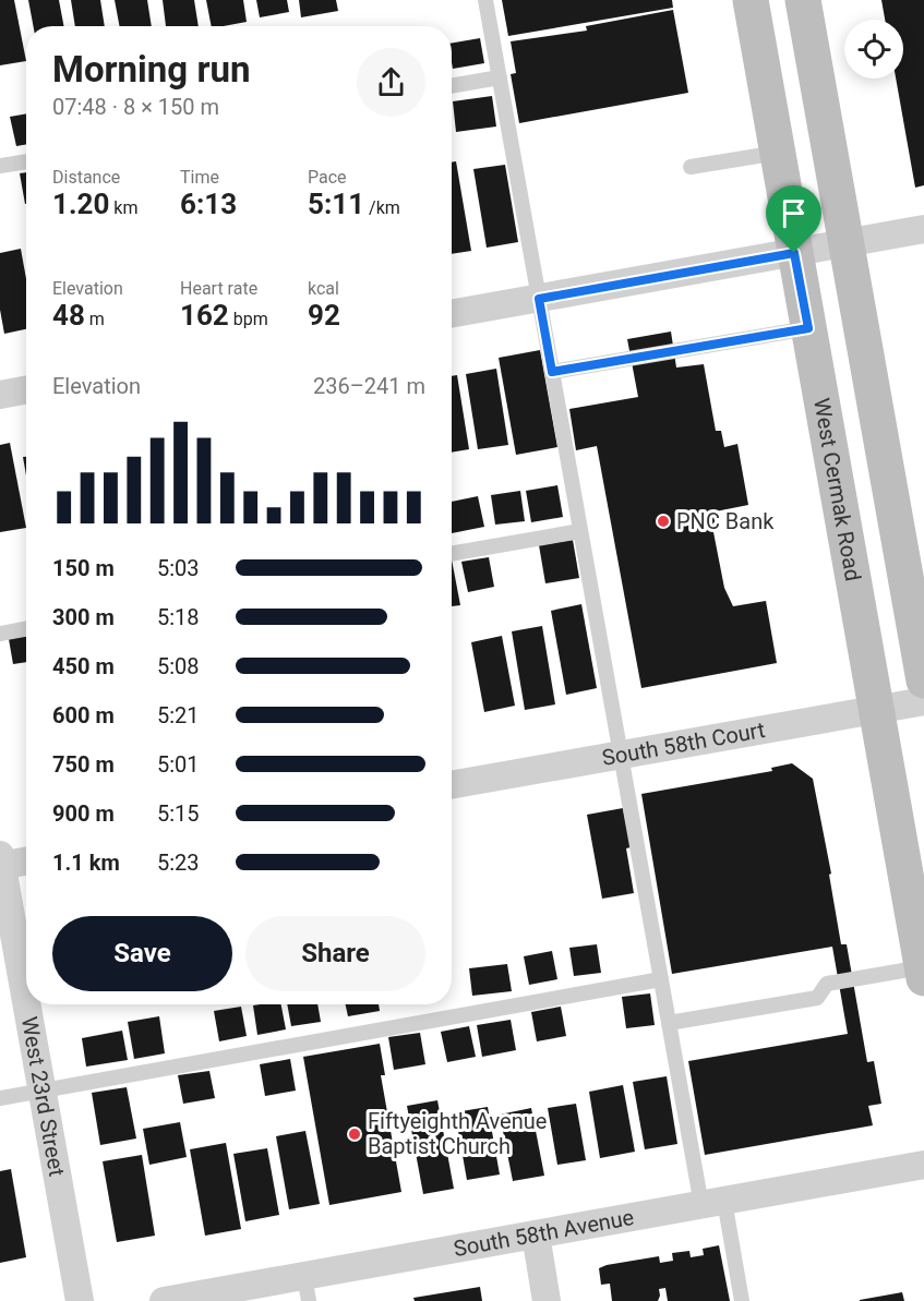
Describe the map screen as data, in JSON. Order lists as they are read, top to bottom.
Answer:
{
  "streets": {
    "main road": ["West Cermak Road"],
    "street": ["South 58th Court", "West 23rd Street", "South 58th Avenue"]
  },
  "crossings": [
    ["West Cermak Road", "South 58th Court"]
  ],
  "places": ["PNC Bank", "Fiftyeighth Avenue Baptist Church"],
  "page": {
    "heading": ["Morning run", "07:48 · 8 × 150 m"],
    "stats": [
      ["Distance", "1.20 km"],
      ["Time", "6:13"],
      ["Pace", "5:11 /km"],
      ["Elevation", "48 m"],
      ["Heart rate", "162 bpm"],
      ["kcal", "92"]
    ],
    "chart": ["Elevation", "236–241 m"],
    "list": [
      {
        "name": "150 m",
        "note": "5:03"
      },
      {
        "name": "300 m",
        "note": "5:18"
      },
      {
        "name": "450 m",
        "note": "5:08"
      },
      {
        "name": "600 m",
        "note": "5:21"
      },
      {
        "name": "750 m",
        "note": "5:01"
      },
      {
        "name": "900 m",
        "note": "5:15"
      },
      {
        "name": "1.1 km",
        "note": "5:23"
      }
    ],
    "buttons": ["Save", "Share"]
  }
}
